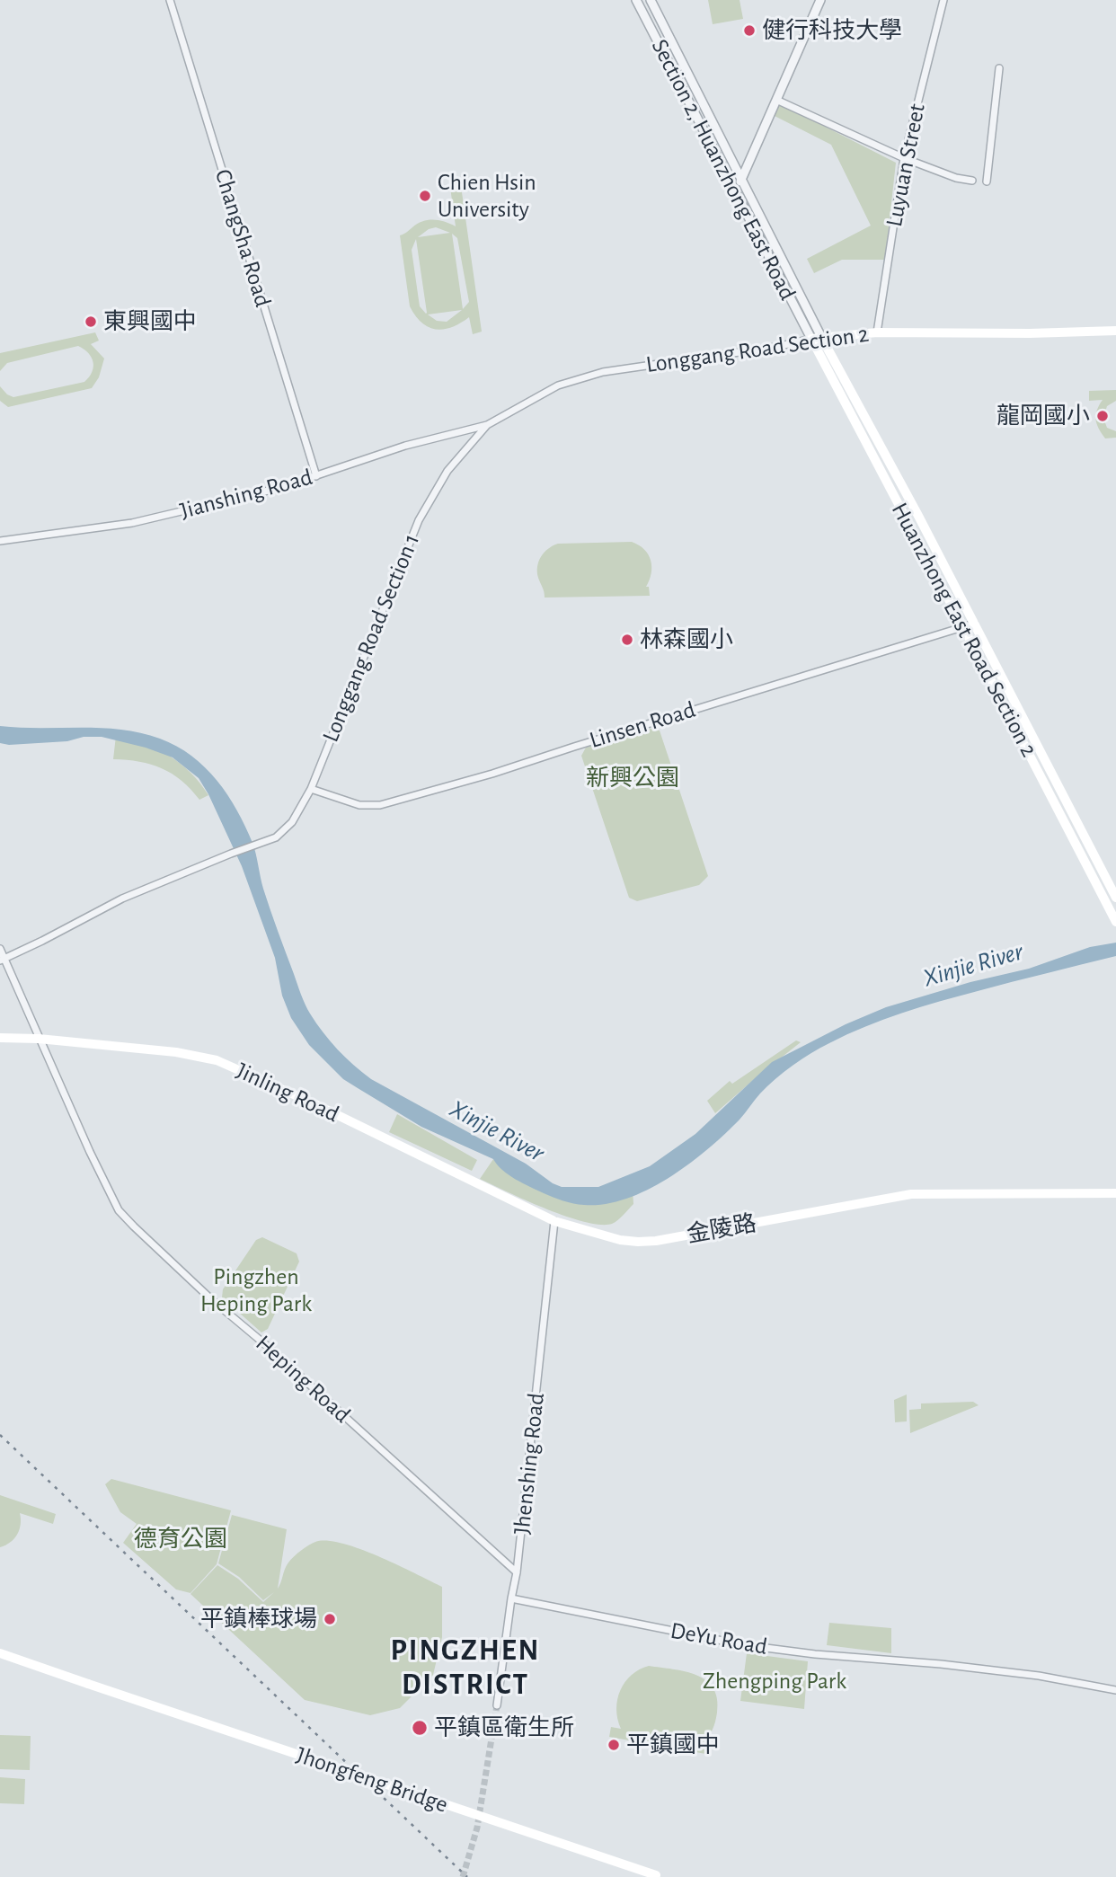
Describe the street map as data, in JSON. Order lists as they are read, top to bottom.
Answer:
{
  "streets": {
    "main road": [
      "Longgang Road Section 2",
      "Huanzhong East Road Section 2",
      "Jinling Road",
      "金陵路",
      "Jhongfeng Bridge"
    ],
    "street": [
      "Luyuan Street",
      "Section 2, Huanzhong East Road",
      "ChangSha Road",
      "Jianshing Road",
      "Longgang Road Section 1",
      "Linsen Road",
      "Heping Road",
      "Jhenshing Road",
      "DeYu Road"
    ]
  },
  "crossings": [
    ["Luyuan Street", "Longgang Road Section 2"],
    ["Section 2, Huanzhong East Road", "Longgang Road Section 2"],
    ["Section 2, Huanzhong East Road", "Huanzhong East Road Section 2"],
    ["ChangSha Road", "Jianshing Road"],
    ["Longgang Road Section 2", "Jianshing Road"],
    ["Longgang Road Section 2", "Huanzhong East Road Section 2"],
    ["Longgang Road Section 2", "Longgang Road Section 1"],
    ["Jianshing Road", "Longgang Road Section 1"],
    ["Huanzhong East Road Section 2", "Linsen Road"],
    ["Longgang Road Section 1", "Linsen Road"],
    ["Longgang Road Section 1", "Heping Road"],
    ["Jinling Road", "金陵路"],
    ["Jinling Road", "Heping Road"],
    ["Jinling Road", "Jhenshing Road"],
    ["金陵路", "Jhenshing Road"],
    ["Heping Road", "Jhenshing Road"],
    ["Jhenshing Road", "DeYu Road"]
  ],
  "districts": ["PINGZHEN DISTRICT"],
  "water": ["Xinjie River"],
  "parks": [
    "新興公園",
    "Pingzhen Heping Park",
    "德育公園",
    "Zhengping Park"
  ],
  "places": [
    "健行科技大學",
    "Chien Hsin University",
    "東興國中",
    "龍岡國小",
    "林森國小",
    "平鎮棒球場",
    "平鎮區衛生所",
    "平鎮國中"
  ]
}
